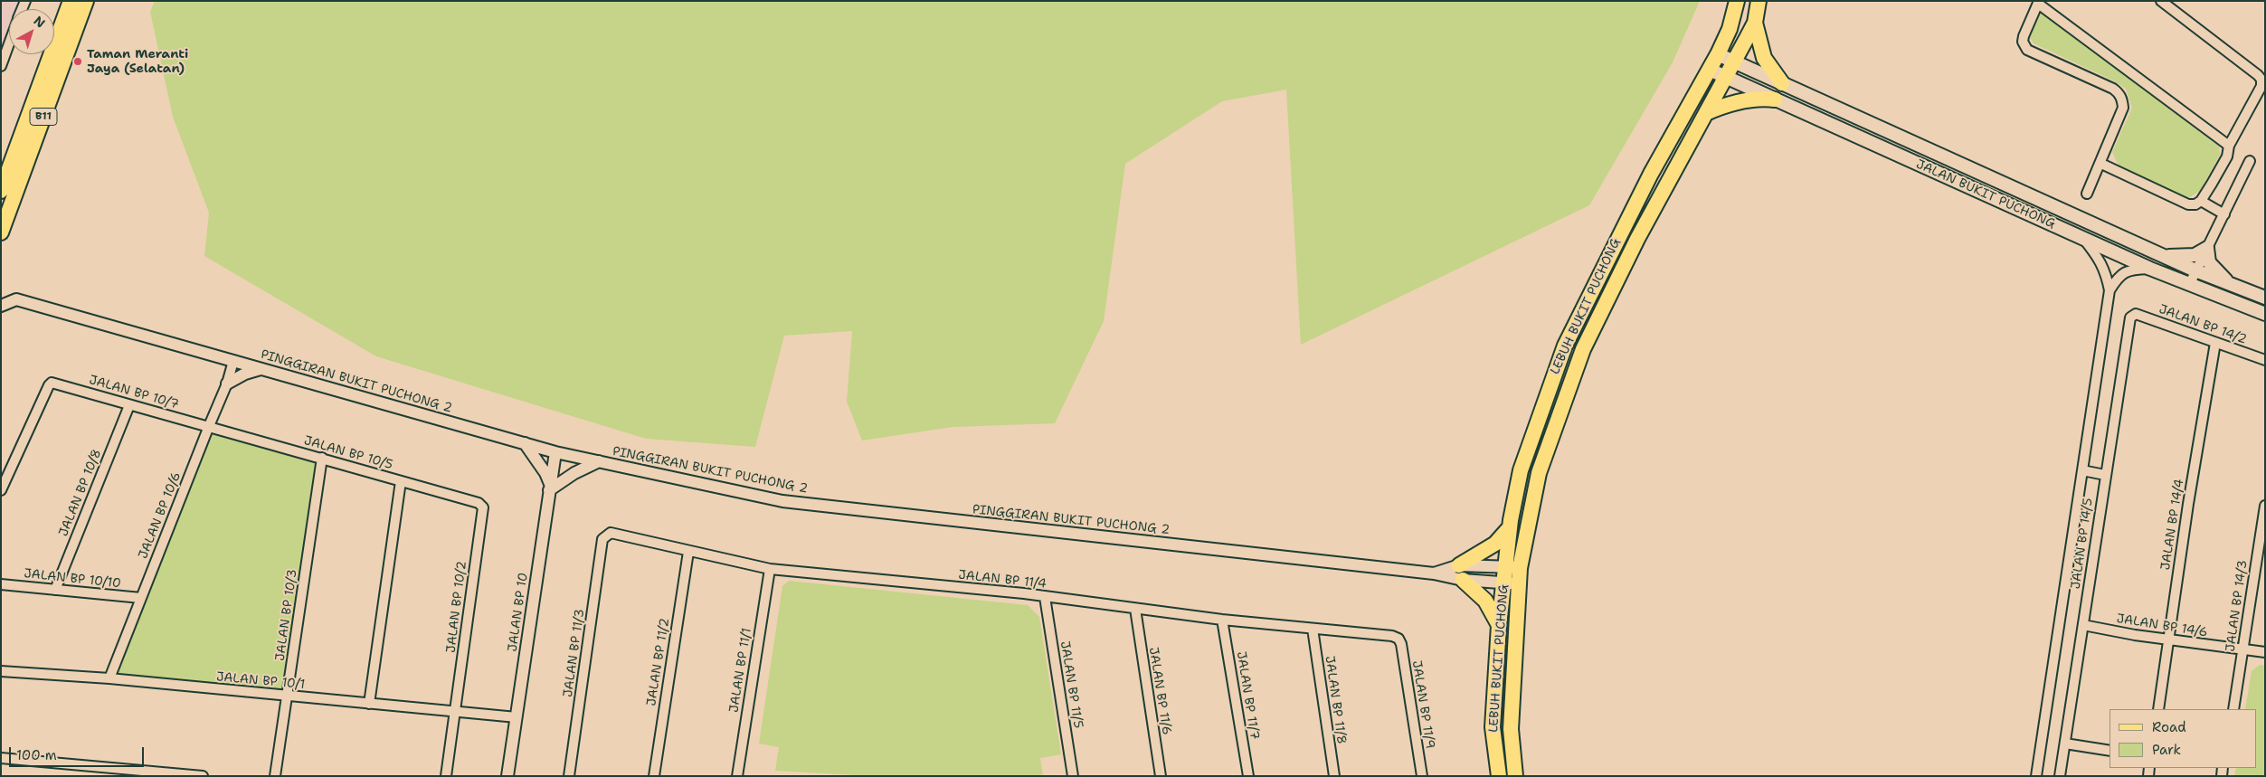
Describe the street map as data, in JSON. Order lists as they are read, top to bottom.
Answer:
{
  "streets": {
    "main road": ["B11", "JALAN BUKIT PUCHONG", "LEBUH BUKIT PUCHONG"],
    "street": [
      "JALAN BP 14/2",
      "PINGGIRAN BUKIT PUCHONG 2",
      "JALAN BP 10/7",
      "JALAN BP 10/5",
      "JALAN BP 10/8",
      "JALAN BP 10/6",
      "JALAN BP 14/4",
      "JALAN BP 14/5",
      "JALAN BP 10/10",
      "JALAN BP 11/4",
      "JALAN BP 14/3",
      "JALAN BP 10/2",
      "JALAN BP 10",
      "JALAN BP 10/3",
      "JALAN BP 14/6",
      "JALAN BP 11/3",
      "JALAN BP 11/2",
      "JALAN BP 11/1",
      "JALAN BP 10/1",
      "JALAN BP 11/5",
      "JALAN BP 11/6",
      "JALAN BP 11/7",
      "JALAN BP 11/8",
      "JALAN BP 11/9"
    ]
  },
  "crossings": [
    ["JALAN BUKIT PUCHONG", "LEBUH BUKIT PUCHONG"],
    ["LEBUH BUKIT PUCHONG", "PINGGIRAN BUKIT PUCHONG 2"],
    ["JALAN BP 14/2", "JALAN BP 14/4"],
    ["JALAN BP 14/2", "JALAN BP 14/5"],
    ["PINGGIRAN BUKIT PUCHONG 2", "JALAN BP 10/6"],
    ["PINGGIRAN BUKIT PUCHONG 2", "JALAN BP 10"],
    ["JALAN BP 10/7", "JALAN BP 10/5"],
    ["JALAN BP 10/7", "JALAN BP 10/8"],
    ["JALAN BP 10/7", "JALAN BP 10/6"],
    ["JALAN BP 10/5", "JALAN BP 10/6"],
    ["JALAN BP 10/5", "JALAN BP 10/2"],
    ["JALAN BP 10/5", "JALAN BP 10/3"],
    ["JALAN BP 10/8", "JALAN BP 10/10"],
    ["JALAN BP 10/6", "JALAN BP 10/10"],
    ["JALAN BP 10/6", "JALAN BP 10/1"],
    ["JALAN BP 14/4", "JALAN BP 14/6"],
    ["JALAN BP 14/5", "JALAN BP 14/6"],
    ["JALAN BP 11/4", "JALAN BP 11/3"],
    ["JALAN BP 11/4", "JALAN BP 11/2"],
    ["JALAN BP 11/4", "JALAN BP 11/1"],
    ["JALAN BP 11/4", "JALAN BP 11/5"],
    ["JALAN BP 11/4", "JALAN BP 11/6"],
    ["JALAN BP 11/4", "JALAN BP 11/7"],
    ["JALAN BP 11/4", "JALAN BP 11/8"],
    ["JALAN BP 11/4", "JALAN BP 11/9"],
    ["JALAN BP 14/3", "JALAN BP 14/6"],
    ["JALAN BP 10/2", "JALAN BP 10/1"],
    ["JALAN BP 10", "JALAN BP 10/1"],
    ["JALAN BP 10/3", "JALAN BP 10/1"]
  ],
  "places": ["Taman Meranti Jaya (Selatan)"],
  "legend": ["Road", "Park"],
  "scale_bar": "100 m",
  "north": "top right"
}
